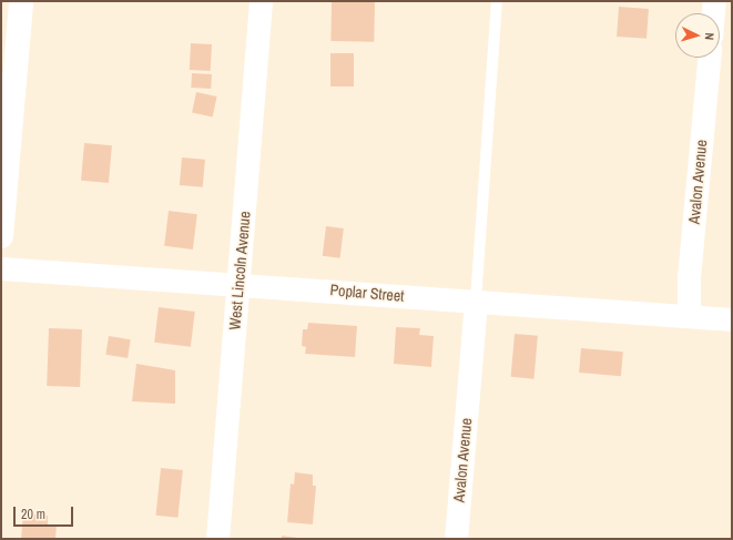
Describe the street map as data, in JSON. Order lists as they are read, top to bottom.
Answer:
{
  "streets": {
    "street": ["Avalon Avenue", "West Lincoln Avenue", "Poplar Street"]
  },
  "crossings": [
    ["Avalon Avenue", "Poplar Street"],
    ["West Lincoln Avenue", "Poplar Street"]
  ],
  "scale_bar": "20 m",
  "north": "right"
}
